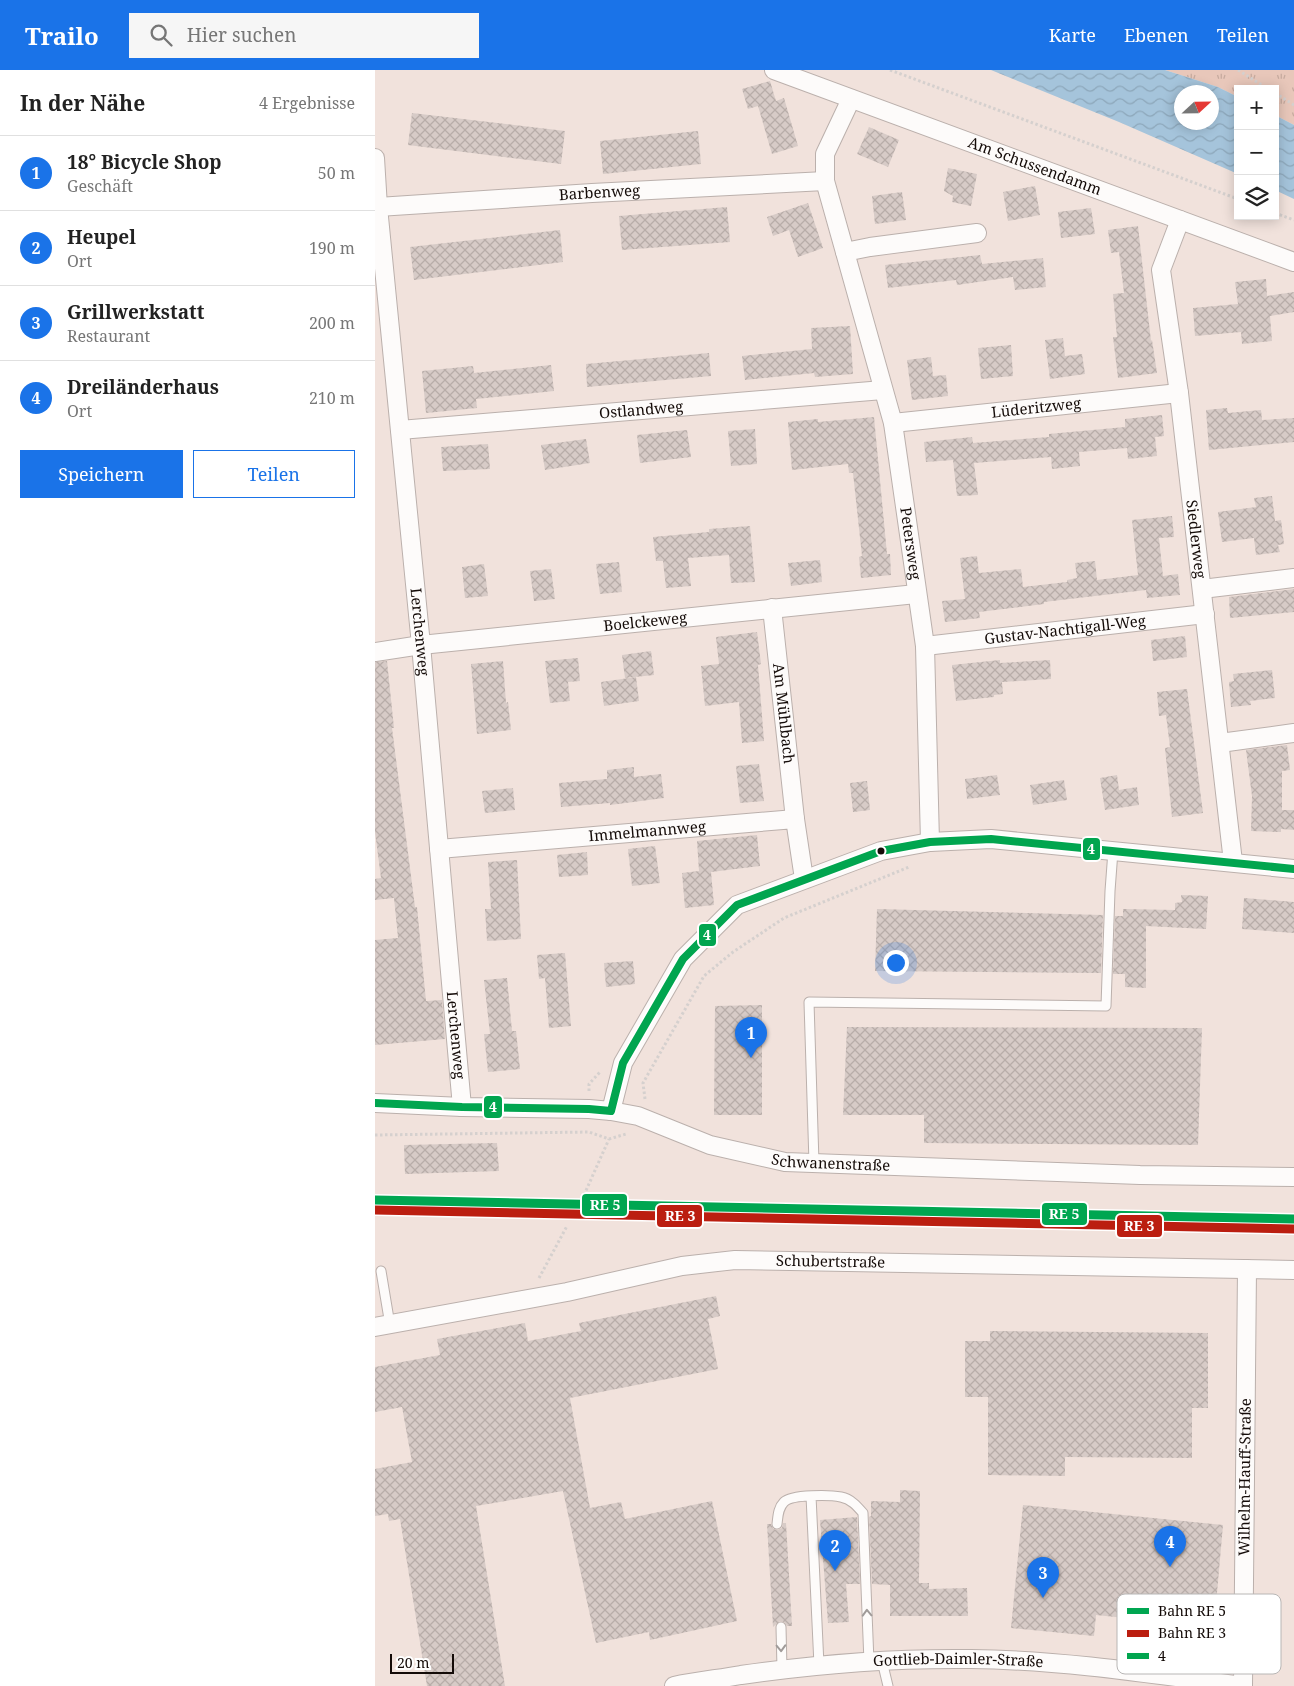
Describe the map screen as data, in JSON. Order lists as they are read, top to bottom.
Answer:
{
  "streets": {
    "street": [
      "Am Schussendamm",
      "Barbenweg",
      "Lüderitzweg",
      "Ostlandweg",
      "Siedlerweg",
      "Petersweg",
      "Boelckeweg",
      "Gustav-Nachtigall-Weg",
      "Lerchenweg",
      "Am Mühlbach",
      "Immelmannweg",
      "Schwanenstraße",
      "Schubertstraße",
      "Wilhelm-Hauff-Straße",
      "Gottlieb-Daimler-Straße"
    ]
  },
  "crossings": [
    ["Am Schussendamm", "Siedlerweg"],
    ["Am Schussendamm", "Petersweg"],
    ["Barbenweg", "Petersweg"],
    ["Barbenweg", "Lerchenweg"],
    ["Lüderitzweg", "Siedlerweg"],
    ["Lüderitzweg", "Petersweg"],
    ["Ostlandweg", "Petersweg"],
    ["Ostlandweg", "Lerchenweg"],
    ["Siedlerweg", "Gustav-Nachtigall-Weg"],
    ["Petersweg", "Boelckeweg"],
    ["Petersweg", "Gustav-Nachtigall-Weg"],
    ["Boelckeweg", "Lerchenweg"],
    ["Boelckeweg", "Am Mühlbach"],
    ["Lerchenweg", "Immelmannweg"],
    ["Lerchenweg", "Schwanenstraße"],
    ["Am Mühlbach", "Immelmannweg"],
    ["Schubertstraße", "Wilhelm-Hauff-Straße"]
  ],
  "lines": ["transit line 4"],
  "legend": ["Bahn RE 5", "Bahn RE 3", "4"],
  "scale_bar": "20 m",
  "north": "right",
  "page": {
    "header": "Trailo",
    "search": "Hier suchen",
    "nav": ["Karte", "Ebenen", "Teilen"],
    "heading": ["In der Nähe", "4 Ergebnisse"],
    "map_buttons": ["+", "−"],
    "list": [
      {
        "mark": "1",
        "name": "18° Bicycle Shop",
        "note": "Geschäft",
        "value": "50 m"
      },
      {
        "mark": "2",
        "name": "Heupel",
        "note": "Ort",
        "value": "190 m"
      },
      {
        "mark": "3",
        "name": "Grillwerkstatt",
        "note": "Restaurant",
        "value": "200 m"
      },
      {
        "mark": "4",
        "name": "Dreiländerhaus",
        "note": "Ort",
        "value": "210 m"
      }
    ],
    "buttons": ["Speichern", "Teilen"],
    "pins": [
      "1",
      "4",
      "2",
      "3"
    ],
    "scale": "20 m"
  }
}
